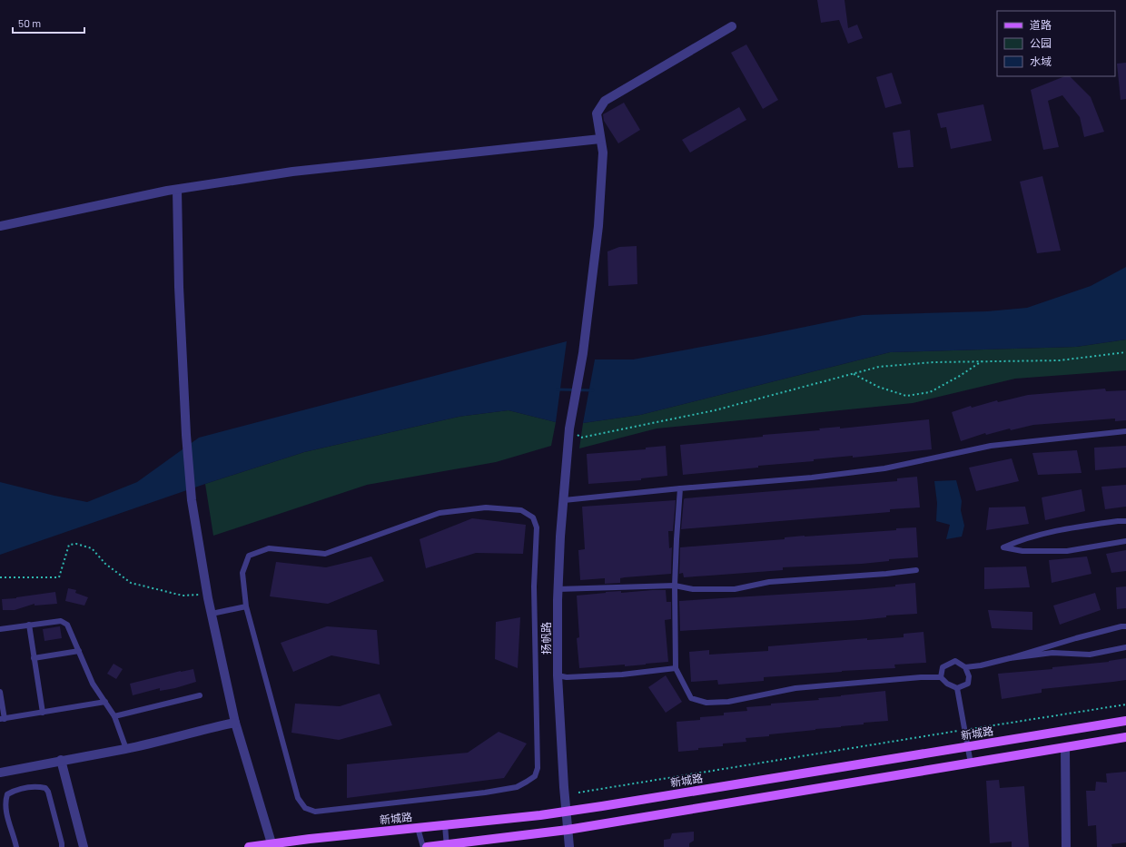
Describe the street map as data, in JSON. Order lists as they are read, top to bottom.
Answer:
{
  "streets": {
    "main road": ["新城路"],
    "street": ["扬帆路"]
  },
  "crossings": [
    ["扬帆路", "新城路"]
  ],
  "legend": ["道路", "公园", "水域"],
  "scale_bar": "50 m"
}
